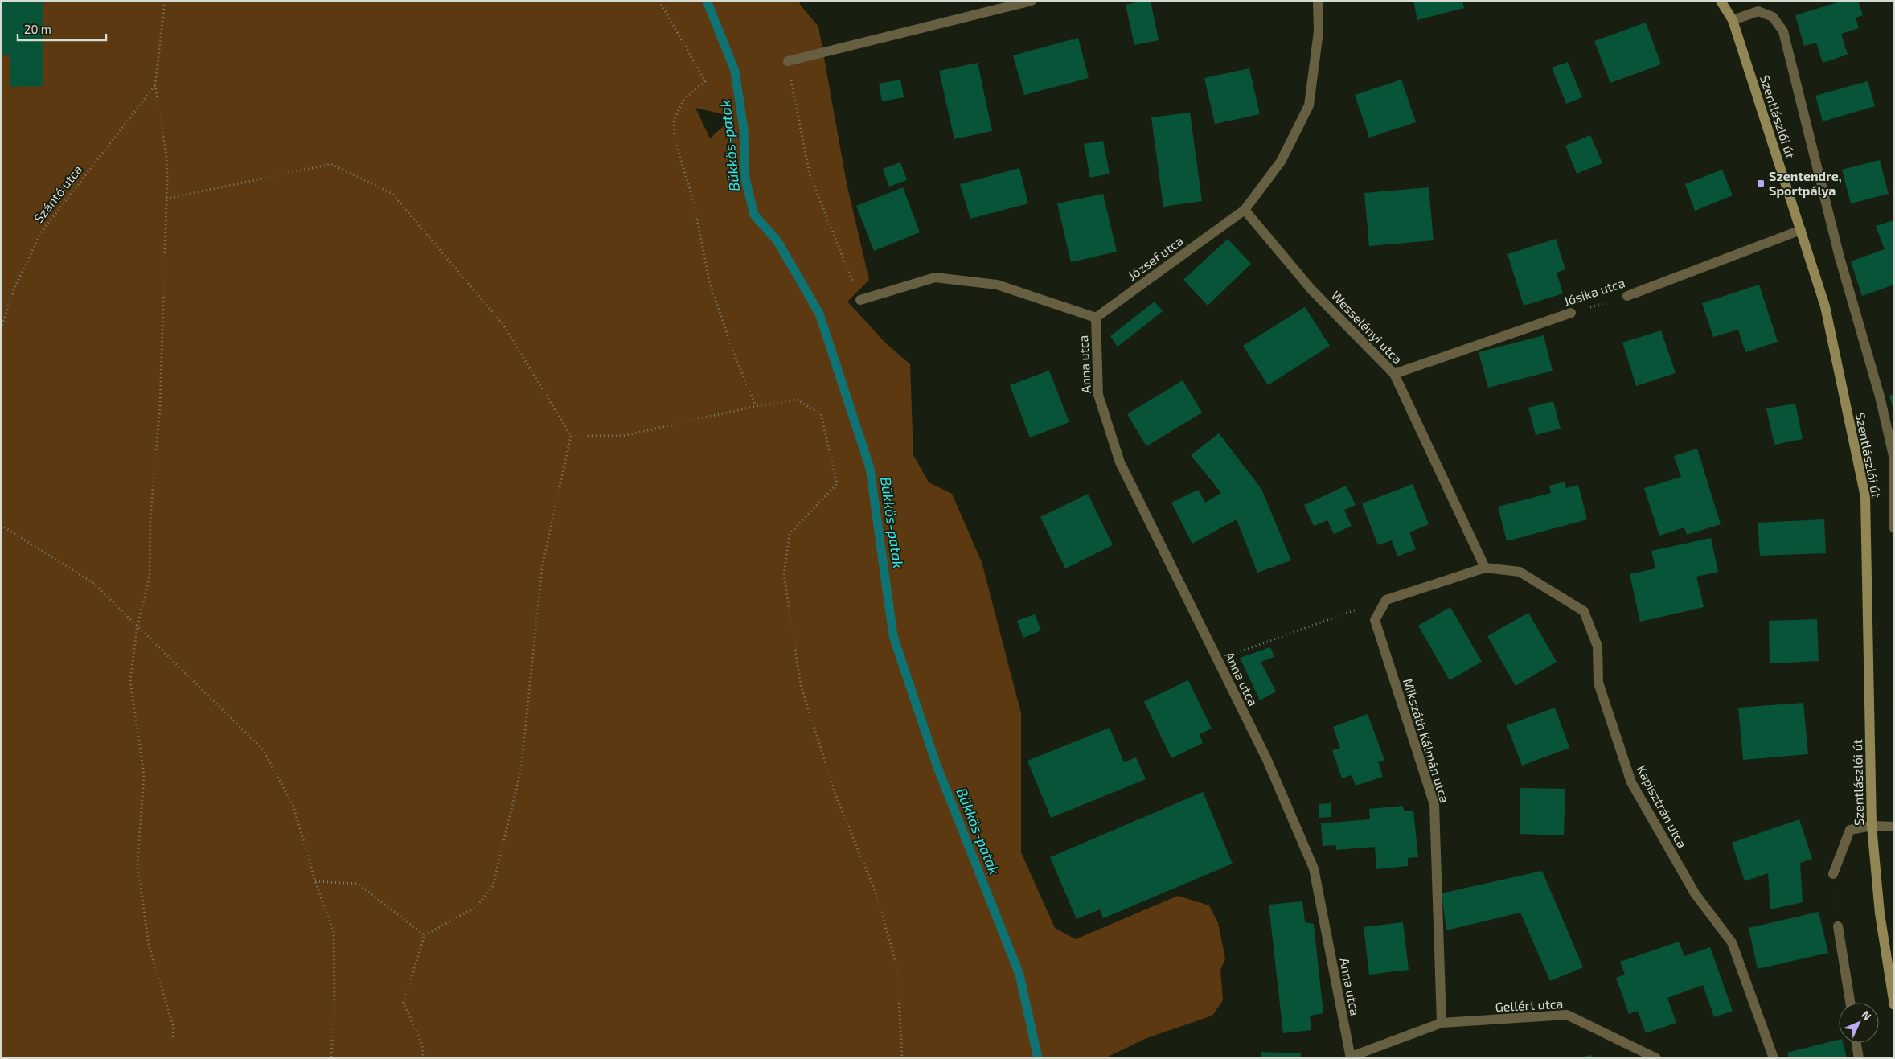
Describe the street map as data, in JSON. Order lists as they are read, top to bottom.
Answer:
{
  "streets": {
    "main road": ["Szentlászlói út"],
    "street": [
      "József utca",
      "Jósika utca",
      "Wesselényi utca",
      "Anna utca",
      "Mikszáth Kálmán utca",
      "Kapisztrán utca",
      "Gellért utca"
    ],
    "path": ["Szántó utca"]
  },
  "crossings": [
    ["Szentlászlói út", "Jósika utca"],
    ["József utca", "Wesselényi utca"],
    ["József utca", "Anna utca"],
    ["Jósika utca", "Wesselényi utca"],
    ["Wesselényi utca", "Kapisztrán utca"],
    ["Mikszáth Kálmán utca", "Gellért utca"]
  ],
  "water": ["Bükkös-patak"],
  "places": {
    "transit": ["Szentendre, Sportpálya"]
  },
  "scale_bar": "20 m",
  "north": "top right"
}
